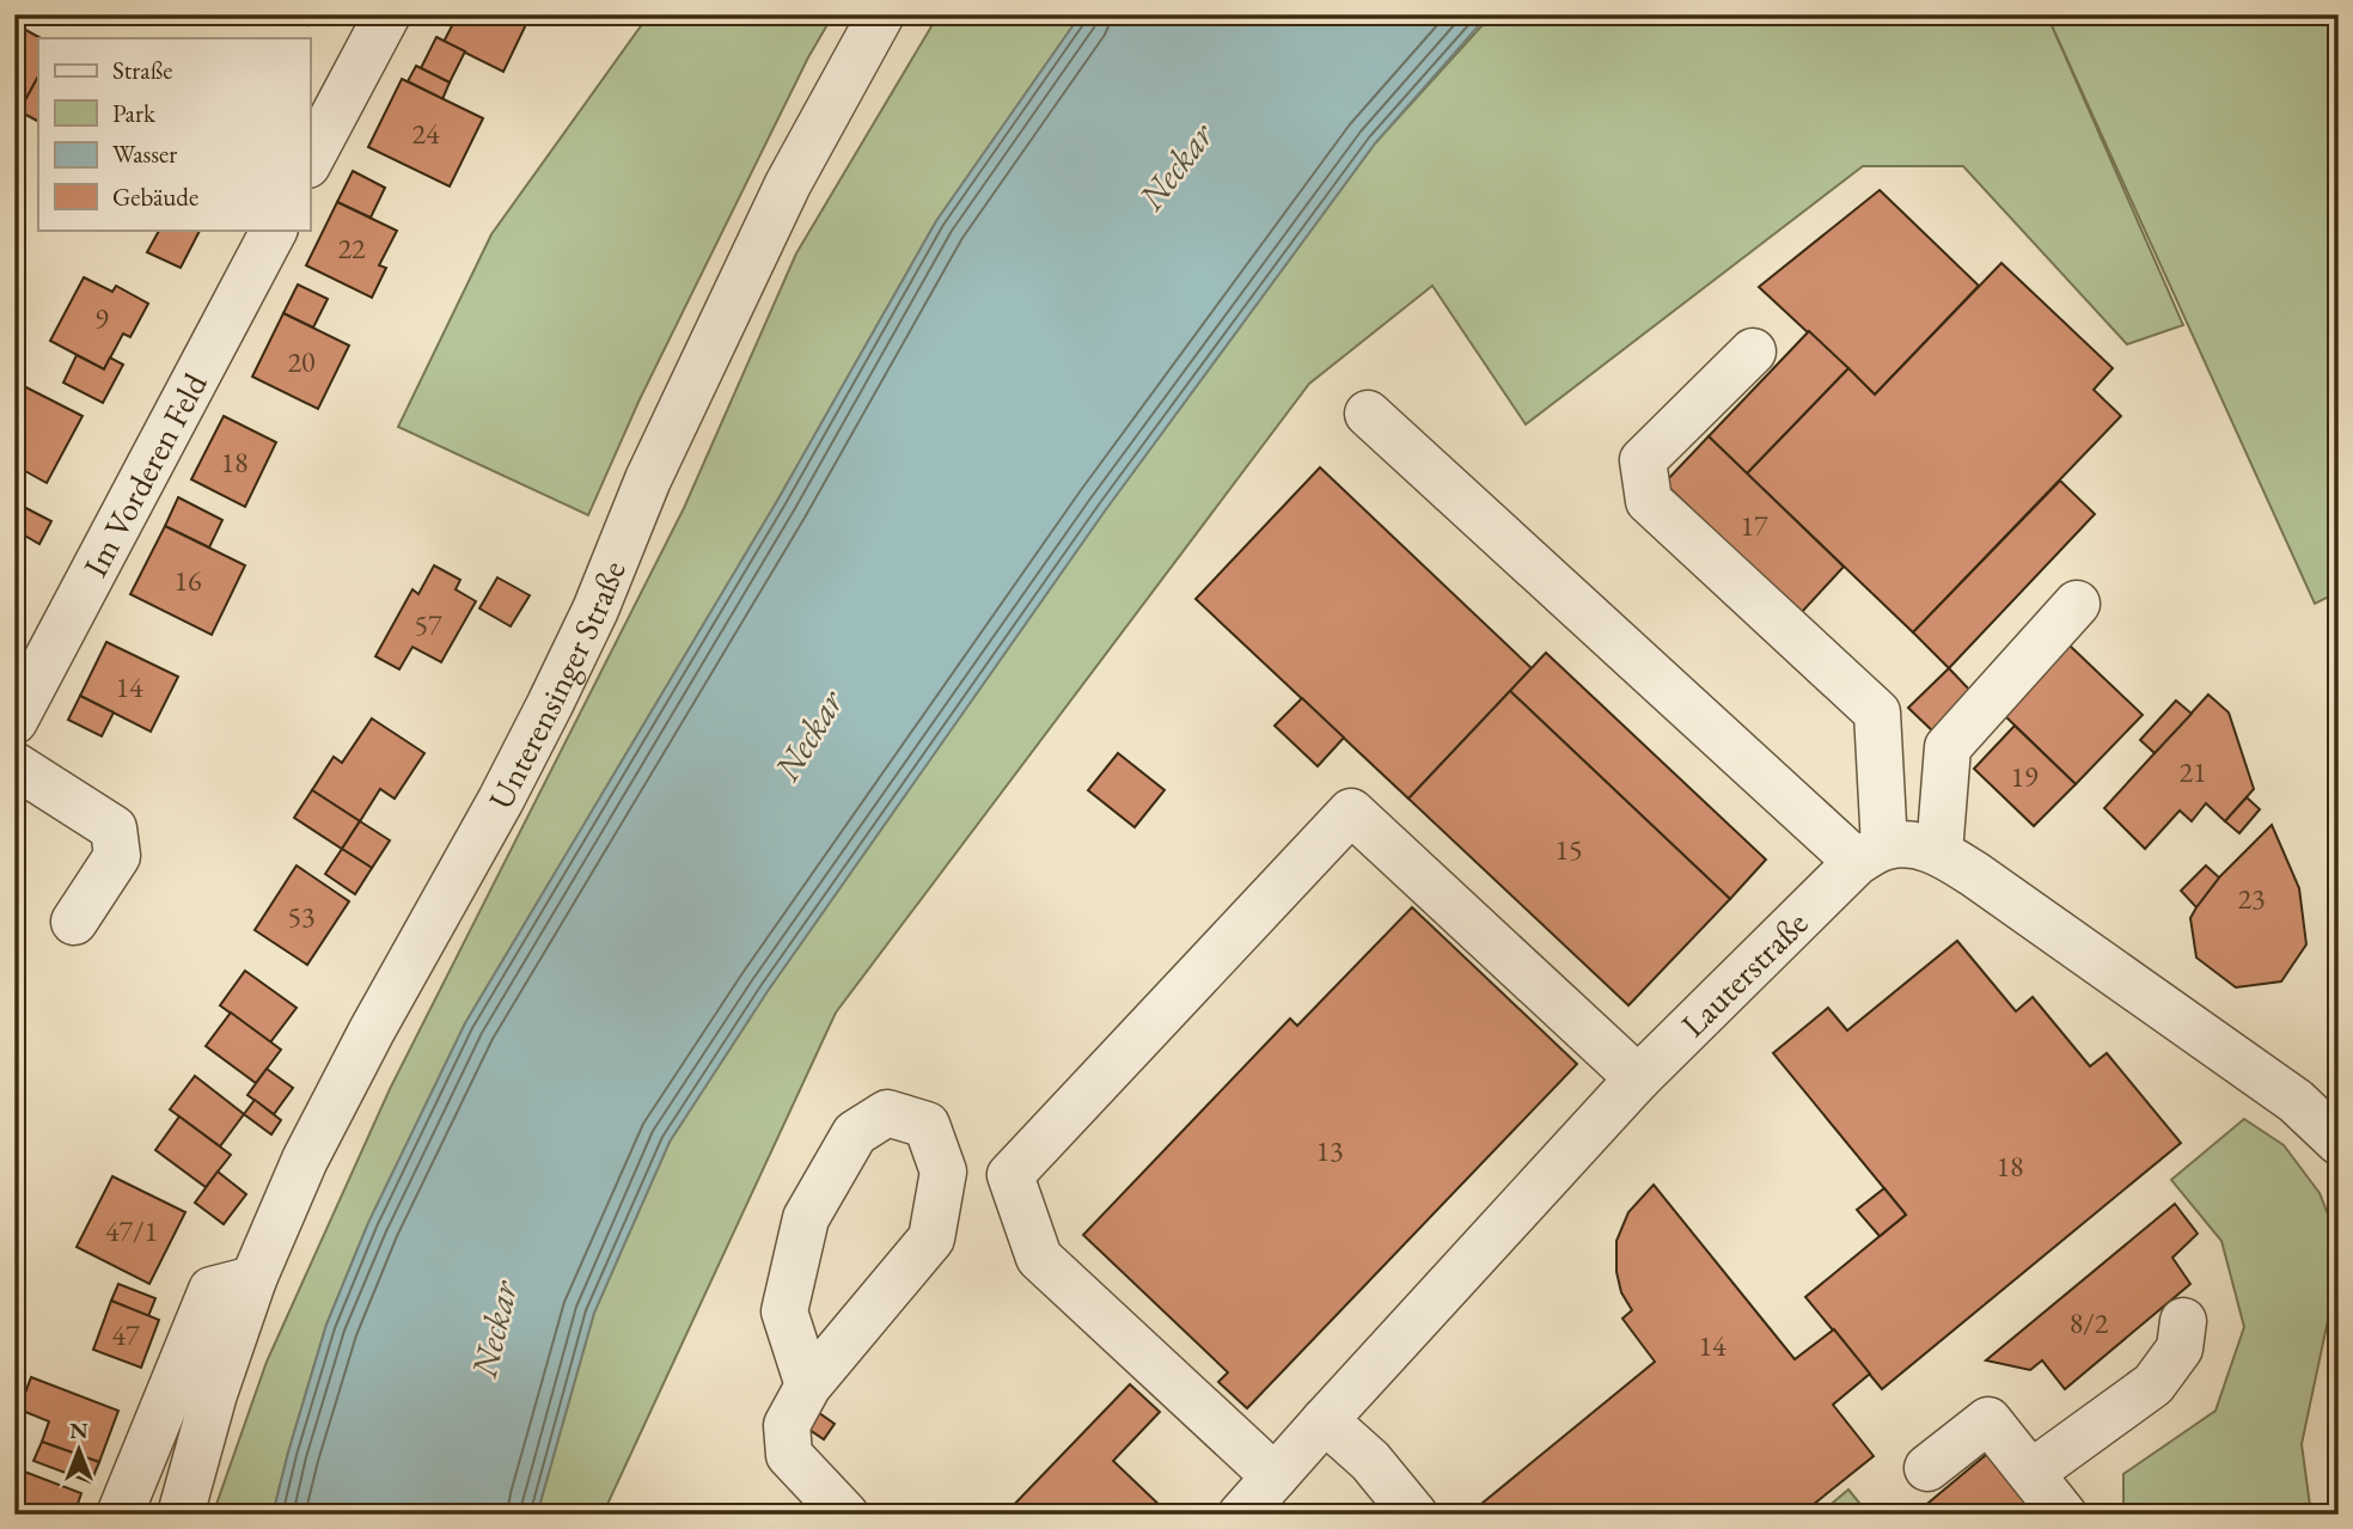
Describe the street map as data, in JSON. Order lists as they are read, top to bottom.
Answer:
{
  "streets": {
    "street": ["Im Vorderen Feld", "Unterensinger Straße", "Lauterstraße"]
  },
  "water": ["Neckar"],
  "house_numbers": [
    "24",
    "22",
    "9",
    "20",
    "18",
    "17",
    "16",
    "57",
    "14",
    "21",
    "19",
    "15",
    "23",
    "53",
    "13",
    "18",
    "47/1",
    "8/2",
    "47",
    "14"
  ],
  "legend": [
    "Straße",
    "Park",
    "Wasser",
    "Gebäude"
  ],
  "north": "top"
}
